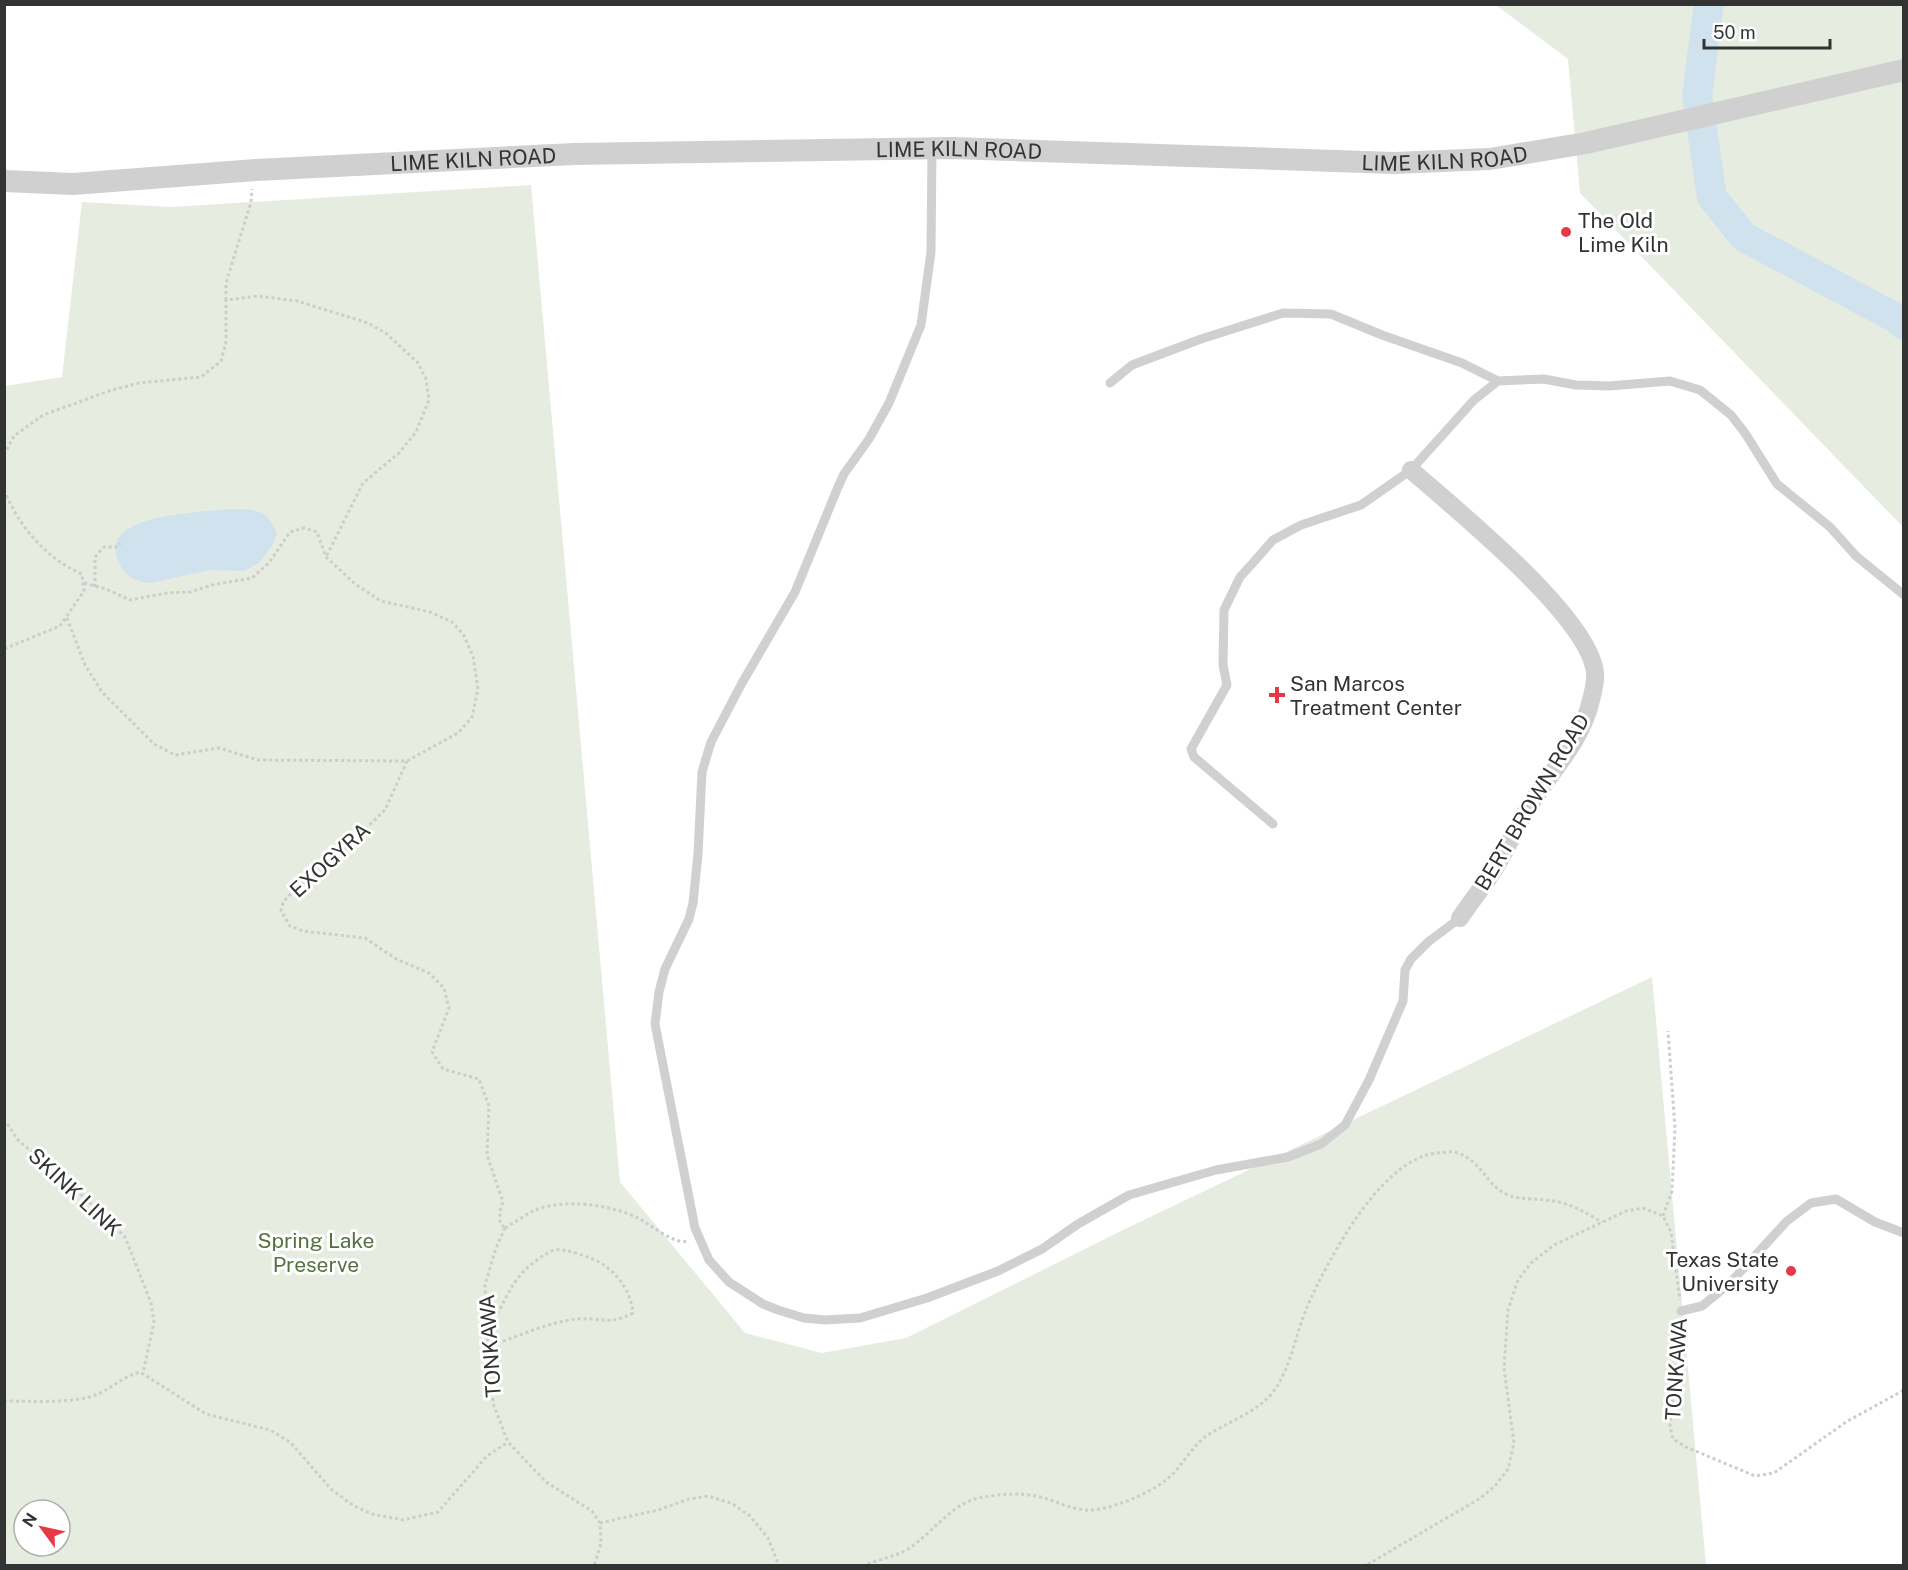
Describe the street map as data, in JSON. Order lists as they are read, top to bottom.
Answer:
{
  "streets": {
    "street": ["LIME KILN ROAD", "BERT BROWN ROAD"],
    "path": ["EXOGYRA", "SKINK LINK", "TONKAWA"]
  },
  "crossings": [
    ["EXOGYRA", "TONKAWA"]
  ],
  "parks": ["Spring Lake Preserve"],
  "places": {
    "other": ["The Old Lime Kiln", "Texas State University"],
    "health": ["San Marcos Treatment Center"]
  },
  "scale_bar": "50 m",
  "north": "top left"
}
